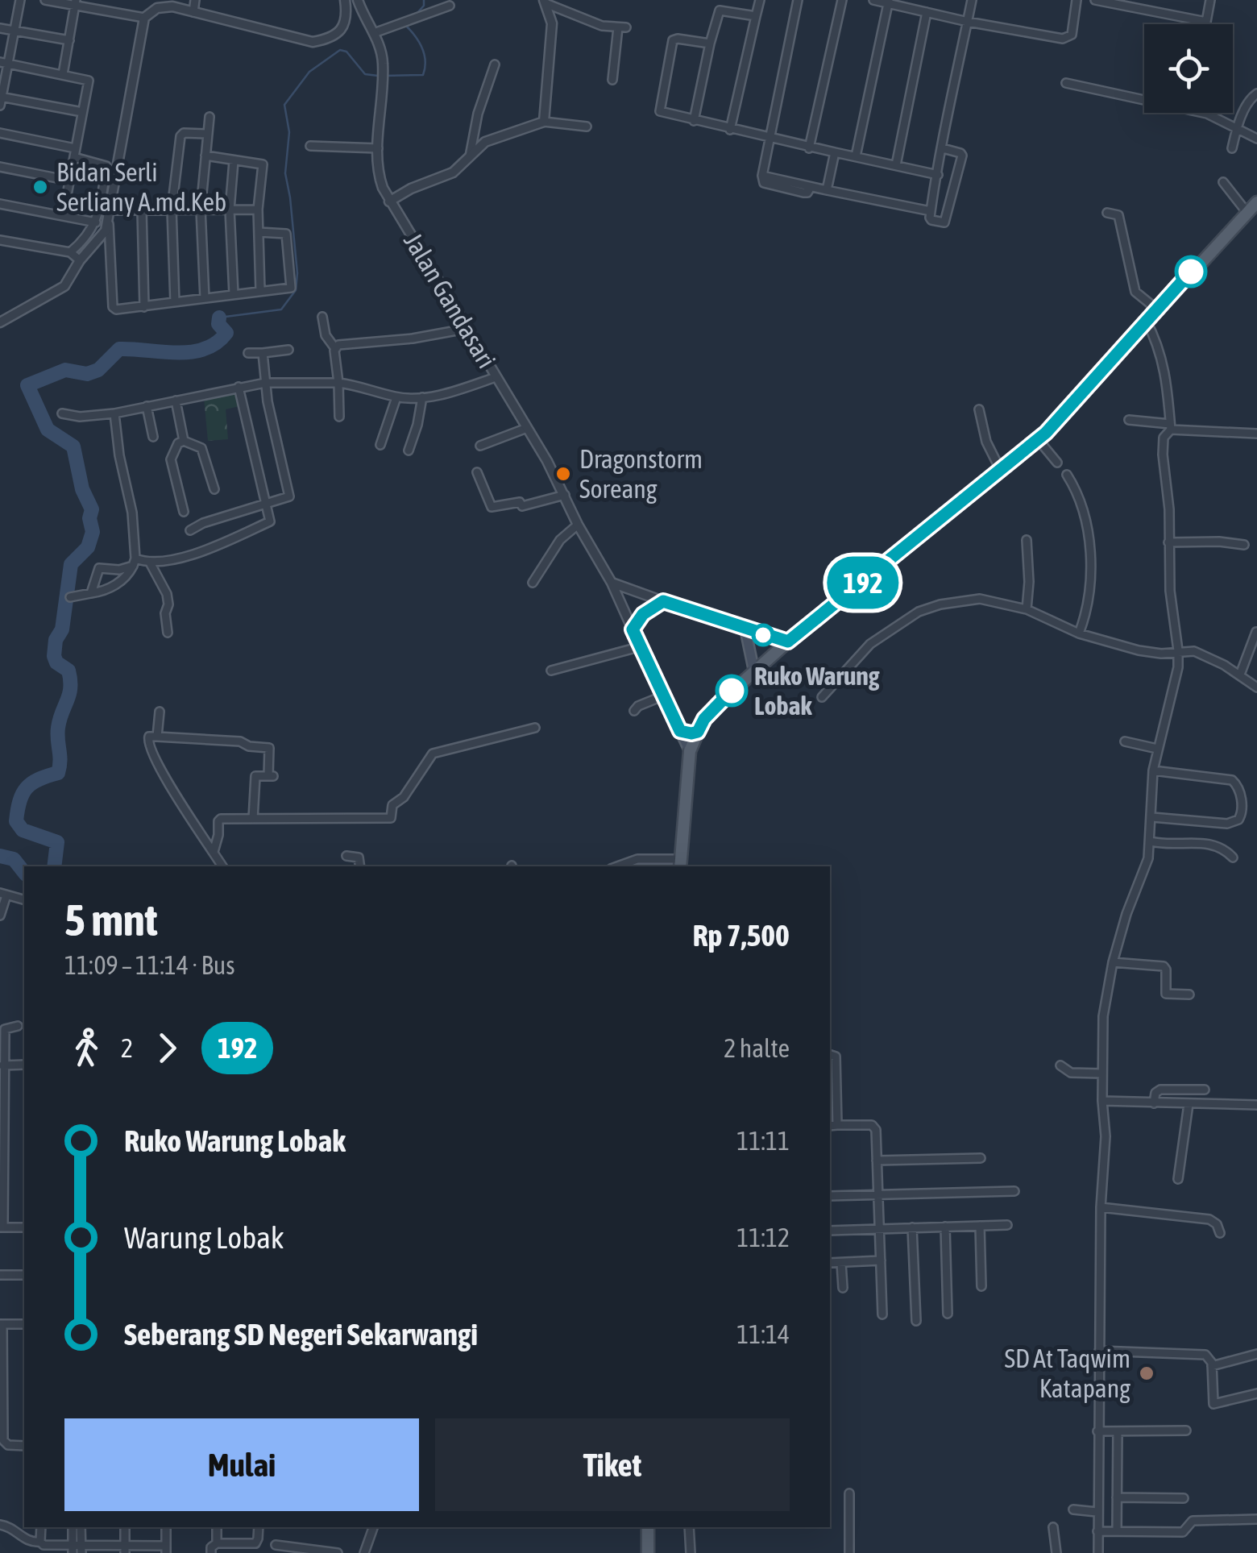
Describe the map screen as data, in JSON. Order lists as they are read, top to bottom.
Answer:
{
  "streets": {
    "street": ["Jalan Gandasari"]
  },
  "places": [
    "Bidan Serli Serliany A.md.Keb",
    "Dragonstorm Soreang",
    "Ruko Warung Lobak",
    "SD At Taqwim Katapang"
  ],
  "lines": ["bus line 192"],
  "page": {
    "on_map": "192",
    "heading": ["5 mnt", "11:09 – 11:14 · Bus", "Rp 7,500"],
    "legs": ["2", "192", "2 halte"],
    "list": [
      {
        "name": "Ruko Warung Lobak",
        "value": "11:11"
      },
      {
        "name": "Warung Lobak",
        "value": "11:12"
      },
      {
        "name": "Seberang SD Negeri Sekarwangi",
        "value": "11:14"
      }
    ],
    "buttons": ["Mulai", "Tiket"]
  }
}
